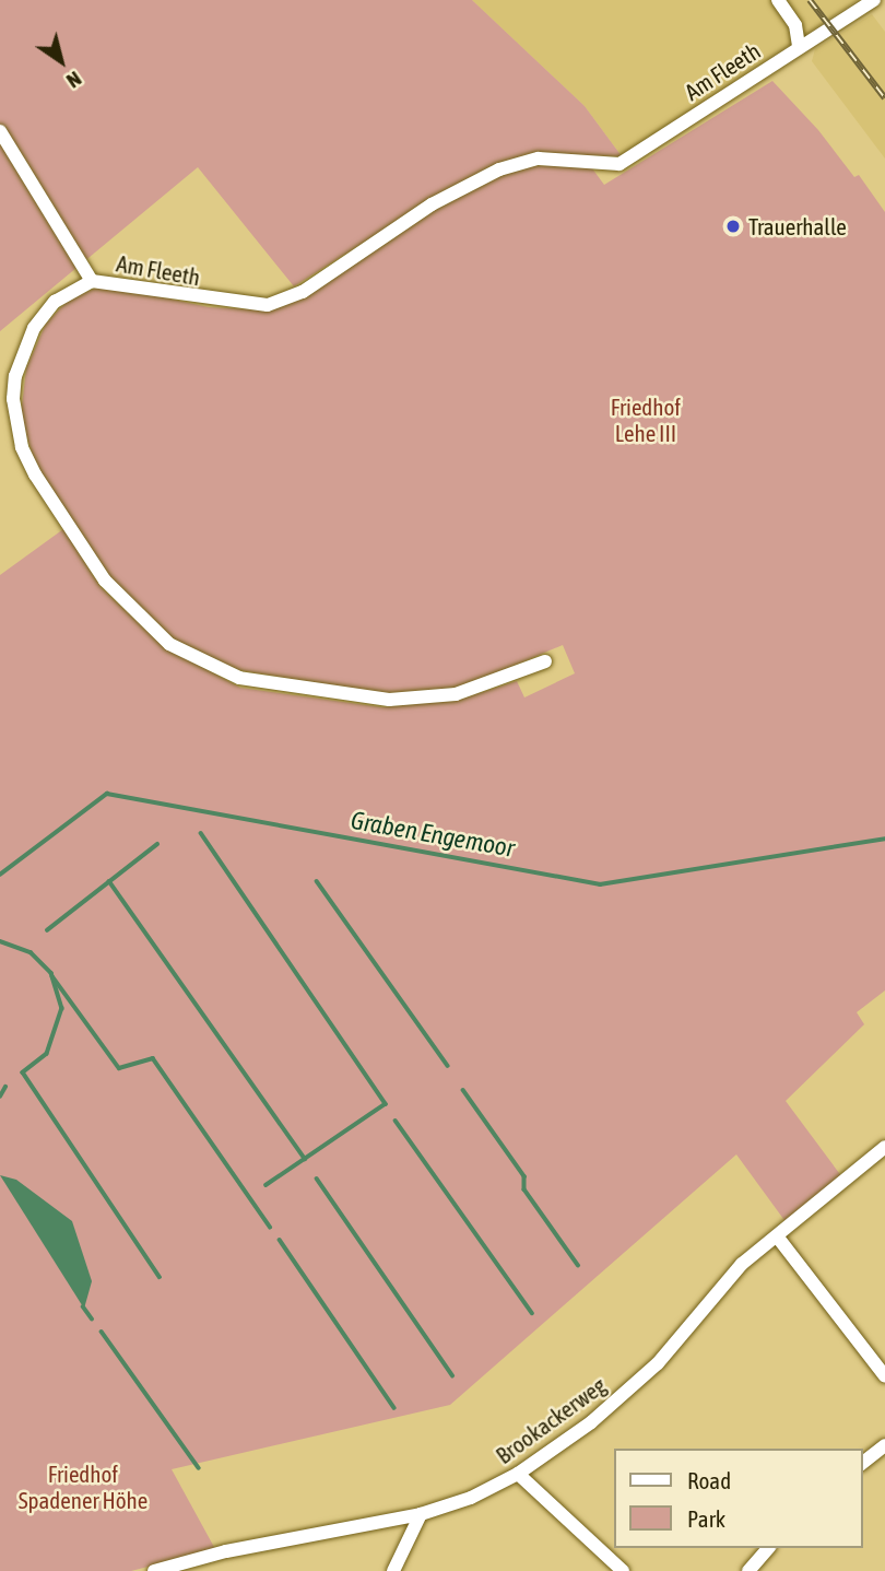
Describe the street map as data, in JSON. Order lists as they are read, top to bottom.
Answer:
{
  "streets": {
    "street": ["Am Fleeth", "Brookackerweg"]
  },
  "water": ["Graben Engemoor"],
  "parks": ["Friedhof Lehe III", "Friedhof Spadener Höhe"],
  "places": ["Trauerhalle"],
  "legend": ["Road", "Park"],
  "north": "bottom right"
}
